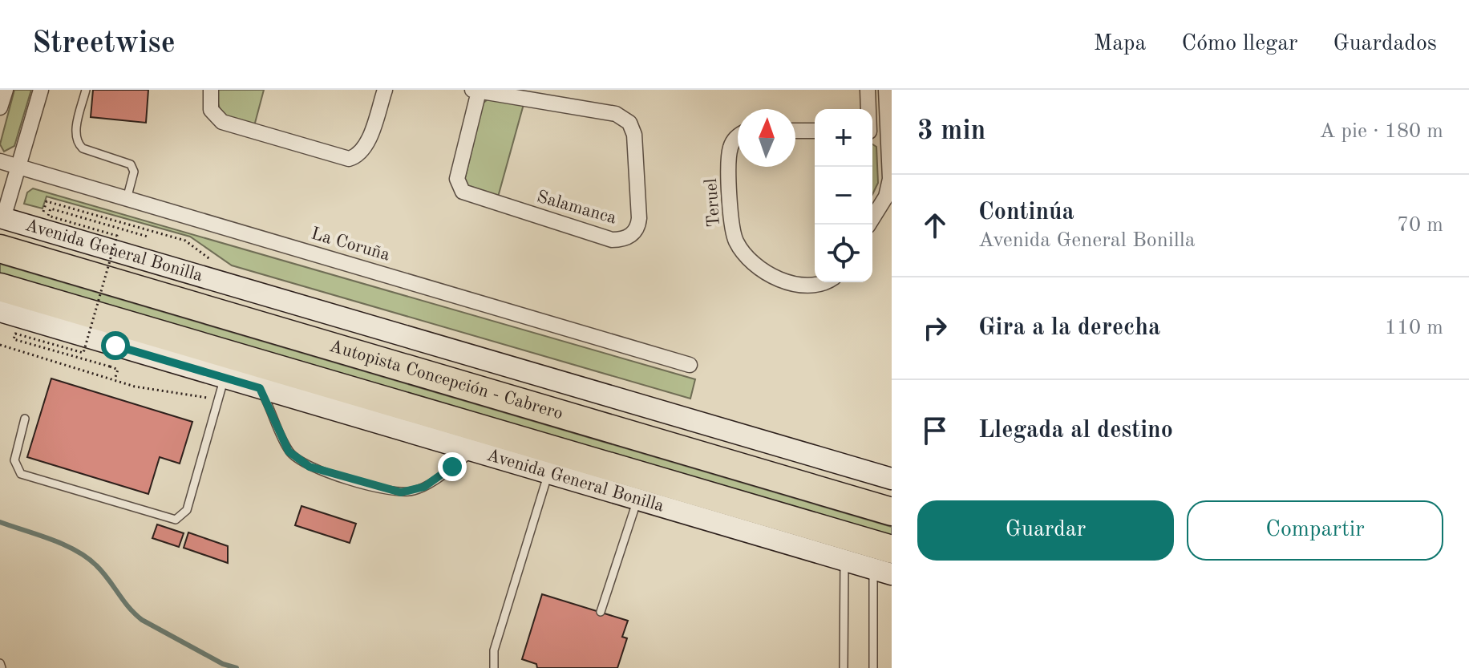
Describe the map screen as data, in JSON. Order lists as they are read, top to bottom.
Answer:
{
  "streets": {
    "highway": ["Autopista Concepción - Cabrero"],
    "street": [
      "Teruel",
      "Salamanca",
      "La Coruña",
      "Avenida General Bonilla"
    ]
  },
  "crossings": [
    ["Avenida General Bonilla", "Autopista Concepción - Cabrero"]
  ],
  "north": "top",
  "page": {
    "header": "Streetwise",
    "nav": ["Mapa", "Cómo llegar", "Guardados"],
    "heading": ["3 min", "A pie · 180 m"],
    "map_buttons": ["+", "−"],
    "list": [
      ["Continúa", "Avenida General Bonilla", "70 m"],
      ["Gira a la derecha", "110 m"],
      "Llegada al destino"
    ],
    "buttons": ["Guardar", "Compartir"]
  }
}
